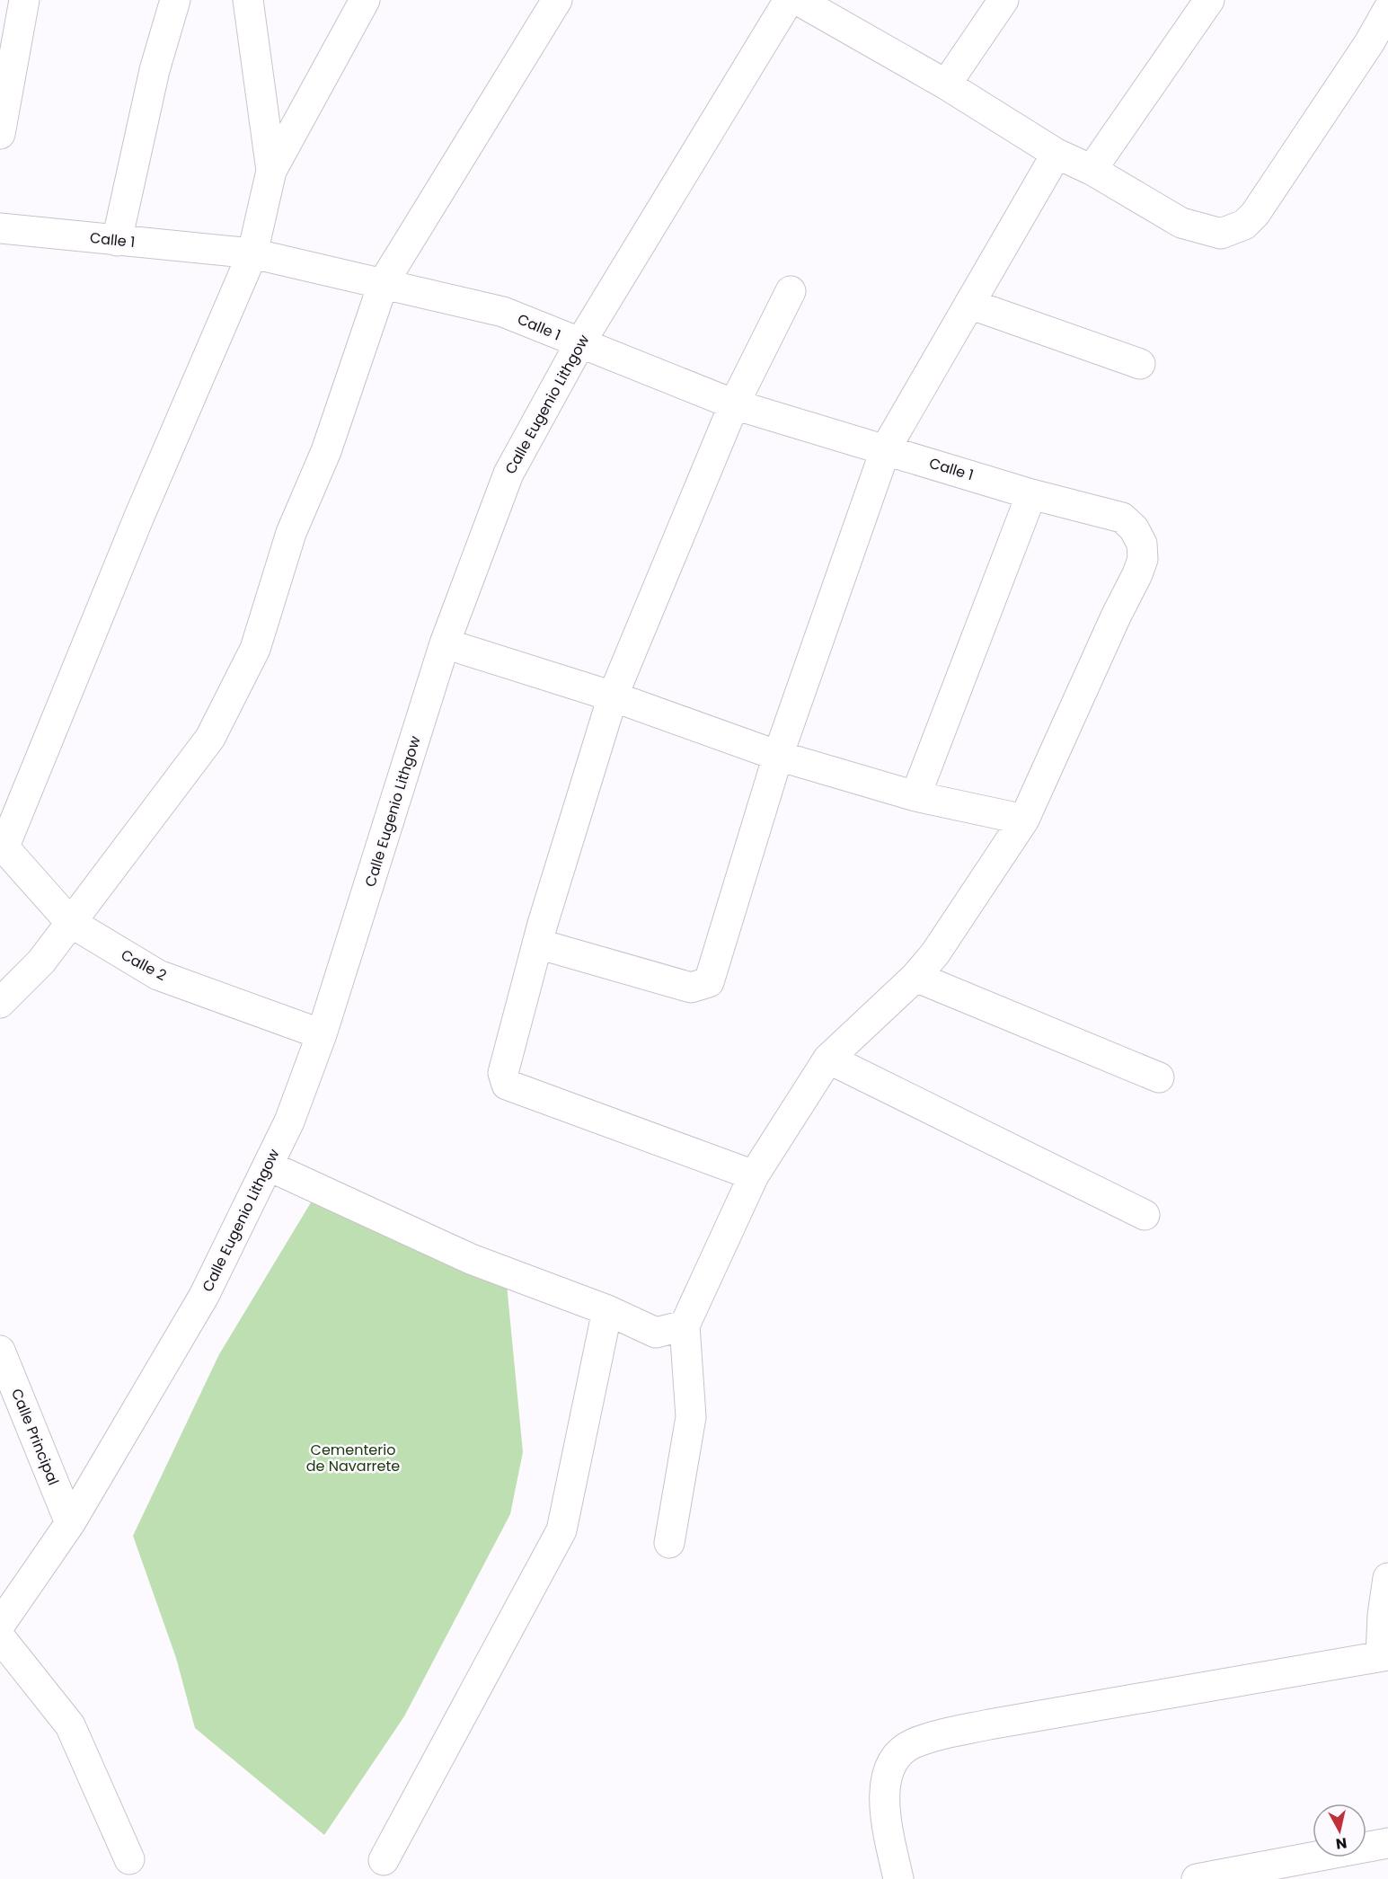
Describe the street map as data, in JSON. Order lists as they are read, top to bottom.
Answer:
{
  "streets": {
    "street": [
      "Calle 1",
      "Calle Eugenio Lithgow",
      "Calle 2",
      "Calle Principal"
    ]
  },
  "crossings": [
    ["Calle 1", "Calle Eugenio Lithgow"],
    ["Calle Eugenio Lithgow", "Calle 2"],
    ["Calle Eugenio Lithgow", "Calle Principal"]
  ],
  "parks": ["Cementerio de Navarrete"],
  "north": "bottom"
}
